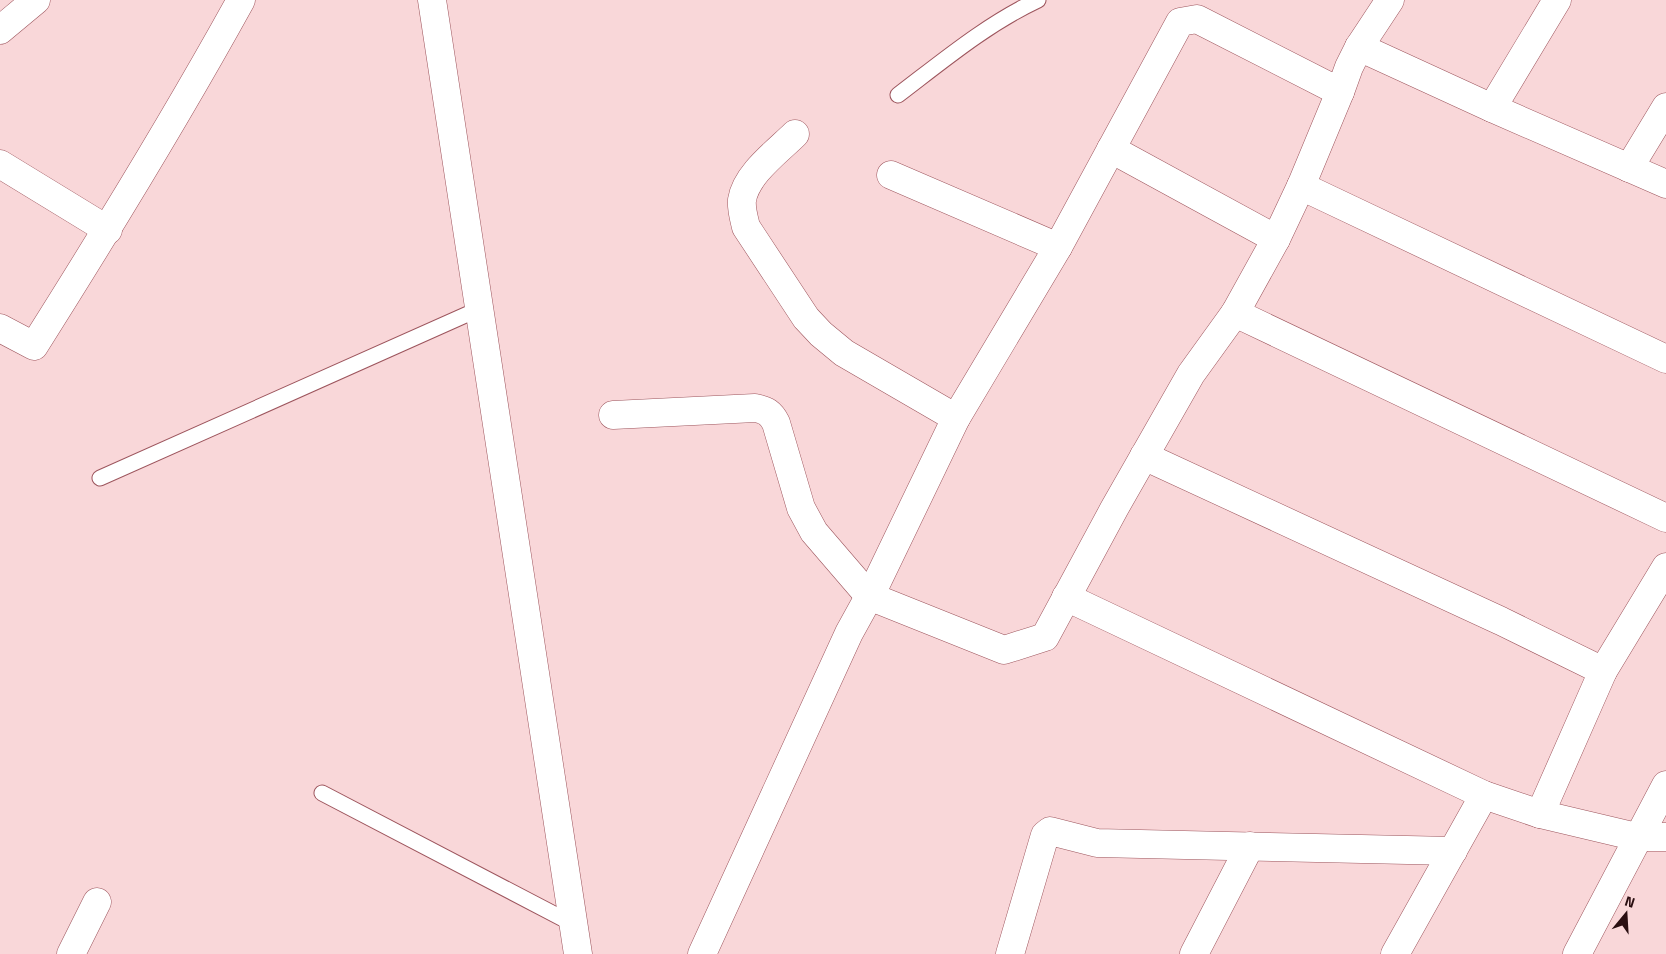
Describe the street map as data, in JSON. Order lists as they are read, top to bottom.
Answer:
{
  "north": "top"
}
